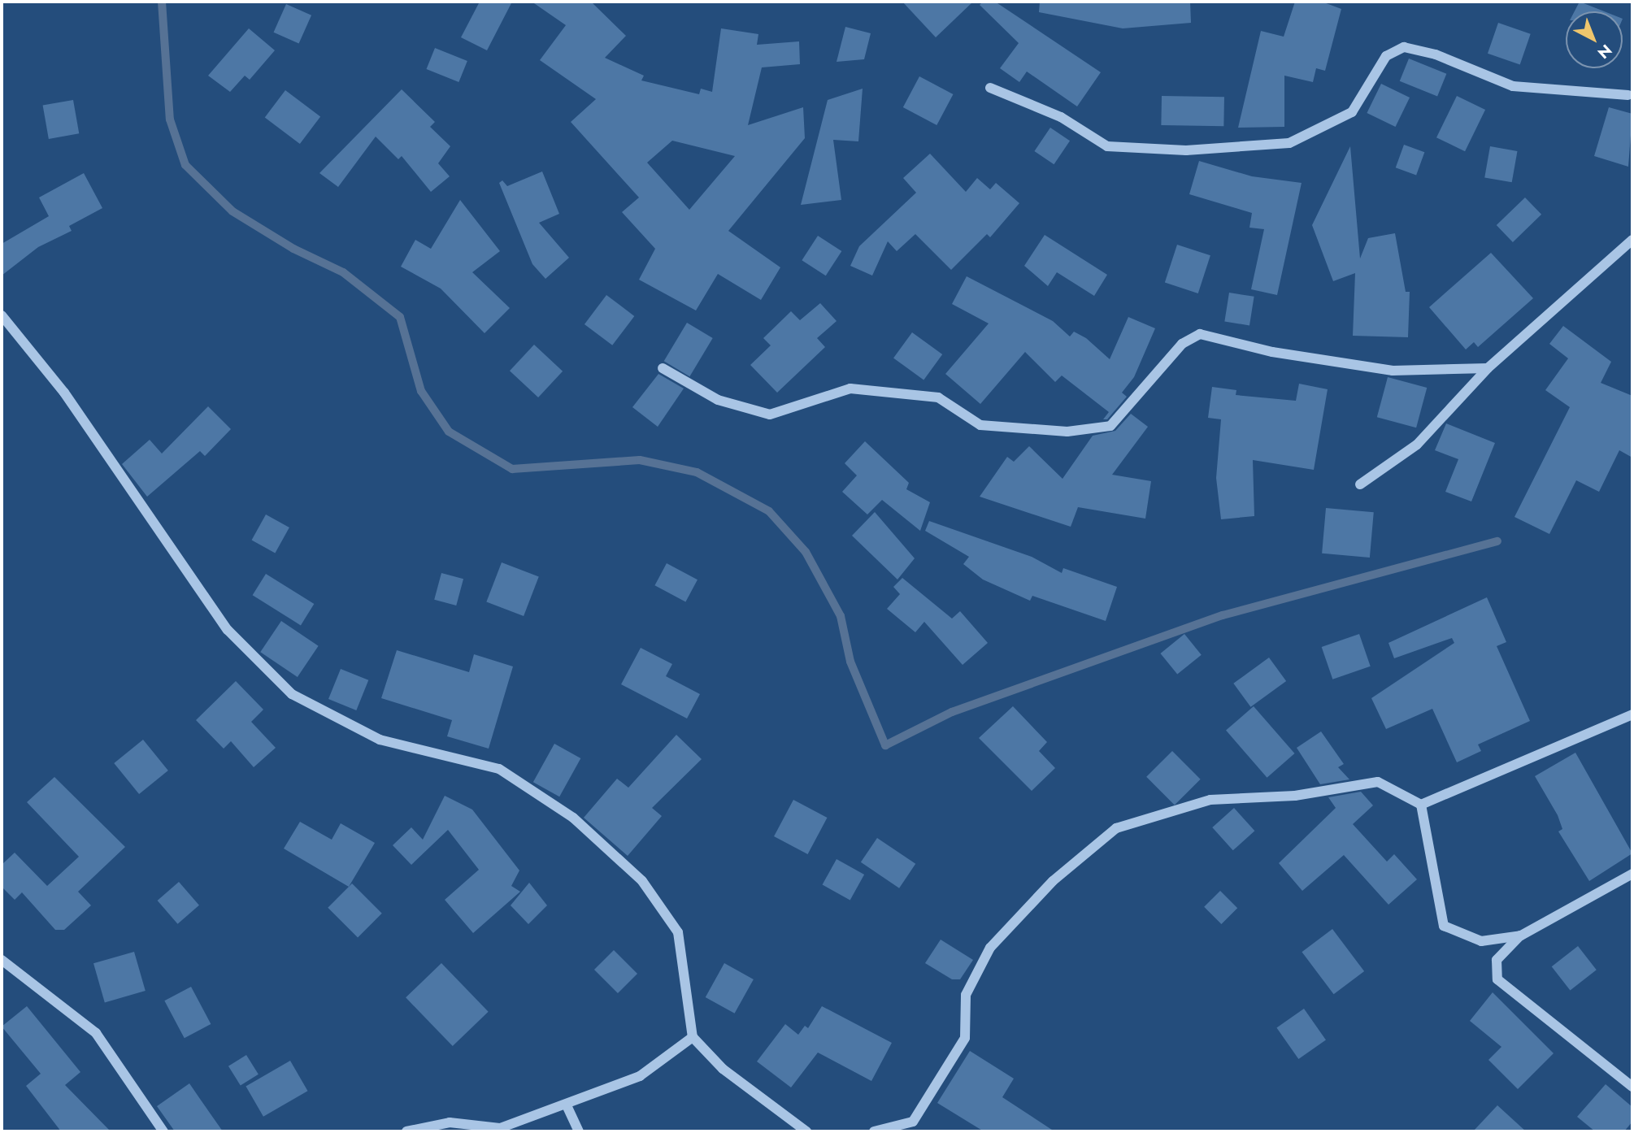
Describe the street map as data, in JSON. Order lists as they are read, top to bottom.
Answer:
{
  "north": "bottom right"
}
